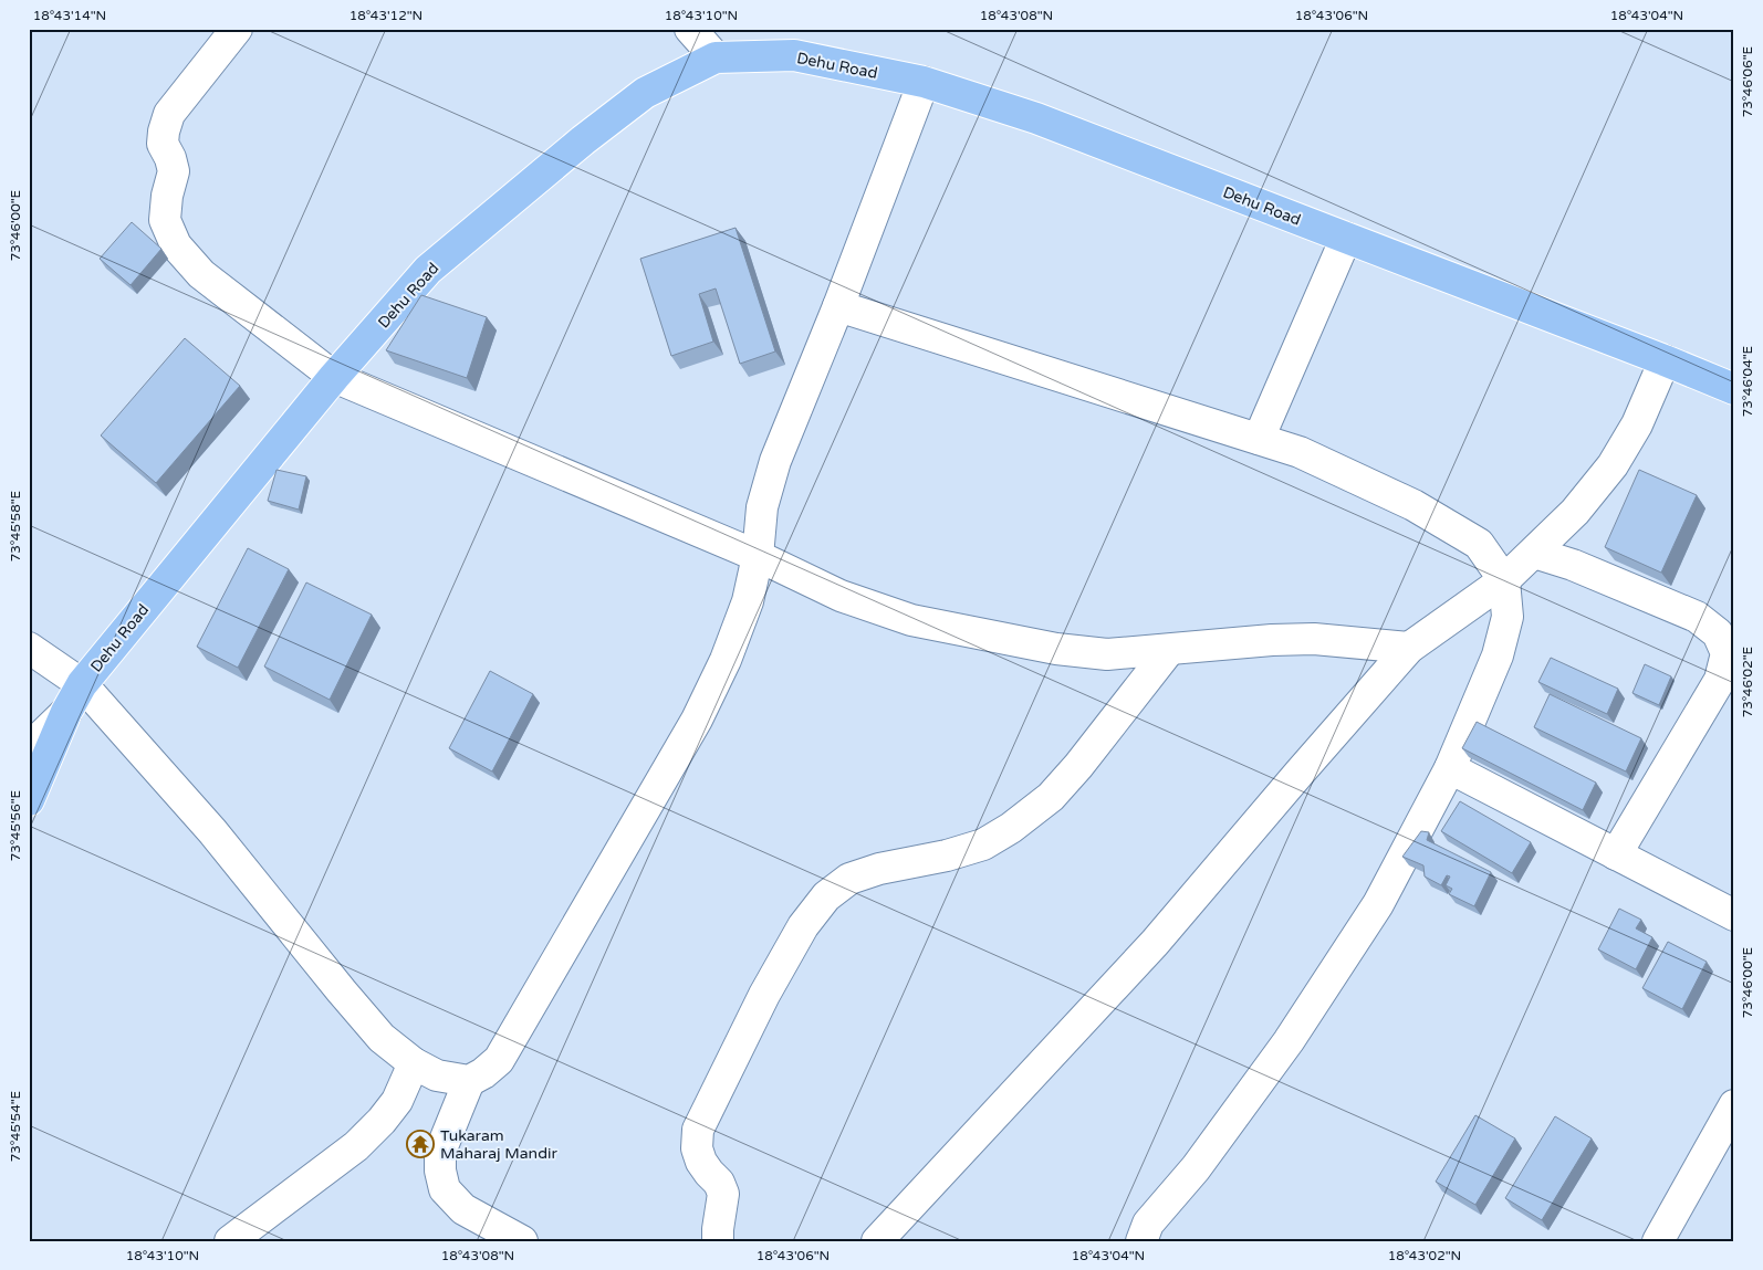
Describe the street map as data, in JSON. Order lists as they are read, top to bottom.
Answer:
{
  "streets": {
    "main road": ["Dehu Road"]
  },
  "places": {
    "temple": ["Tukaram Maharaj Mandir"]
  },
  "coordinates": [
    "18°43'14\"N",
    "18°43'12\"N",
    "18°43'10\"N",
    "18°43'08\"N",
    "18°43'06\"N",
    "18°43'04\"N",
    "73°46'06\"E",
    "73°46'00\"E",
    "73°46'04\"E",
    "73°45'58\"E",
    "73°46'02\"E",
    "73°45'56\"E",
    "73°45'54\"E",
    "18°43'02\"N"
  ]
}
